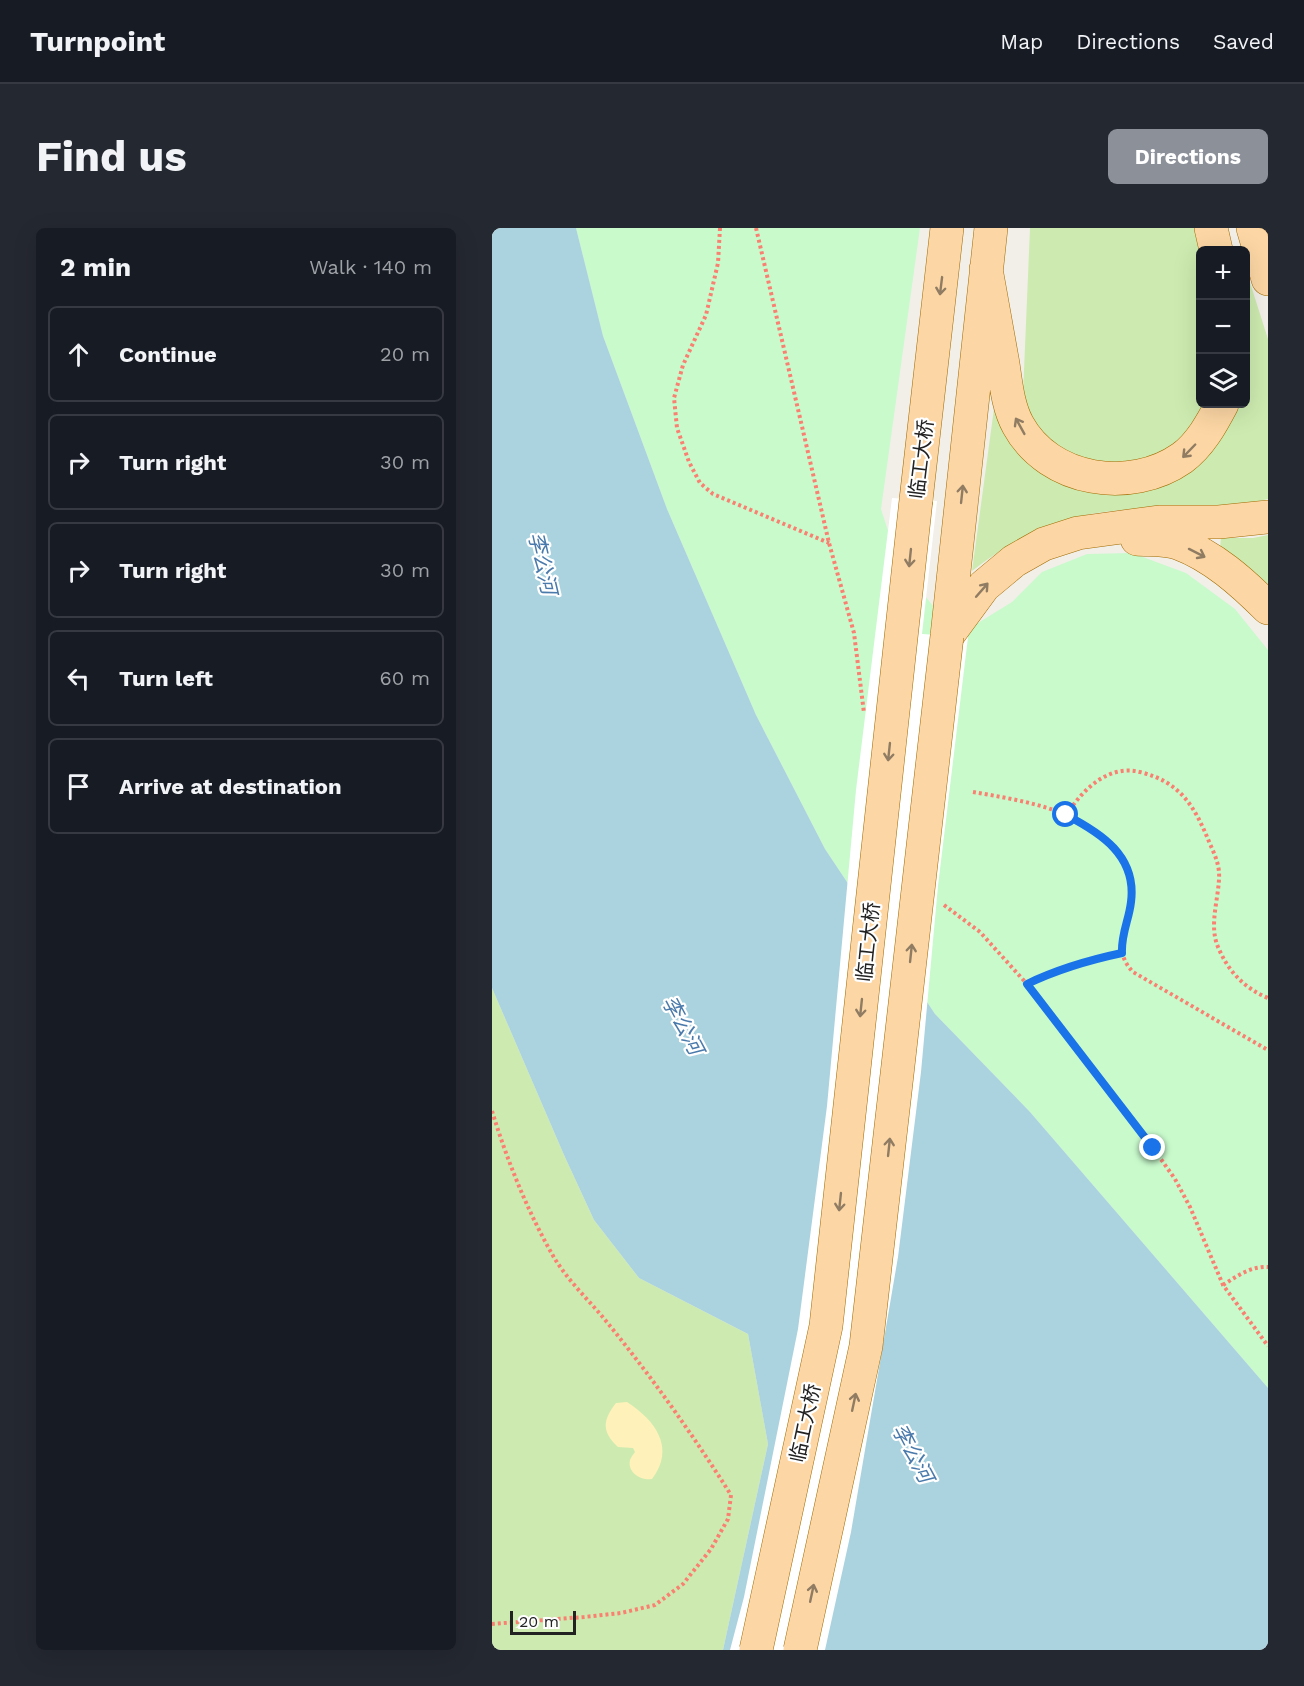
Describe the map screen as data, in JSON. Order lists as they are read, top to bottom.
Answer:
{
  "streets": {
    "main road": ["临工大桥"]
  },
  "water": ["李公河"],
  "scale_bar": "20 m",
  "page": {
    "header": "Turnpoint",
    "nav": ["Map", "Directions", "Saved"],
    "buttons": "Directions",
    "title": "Find us",
    "heading": ["2 min", "Walk · 140 m"],
    "map_buttons": ["+", "−"],
    "list": [
      ["Continue", "20 m"],
      ["Turn right", "30 m"],
      ["Turn right", "30 m"],
      ["Turn left", "60 m"],
      "Arrive at destination"
    ],
    "scale": "20 m"
  }
}
